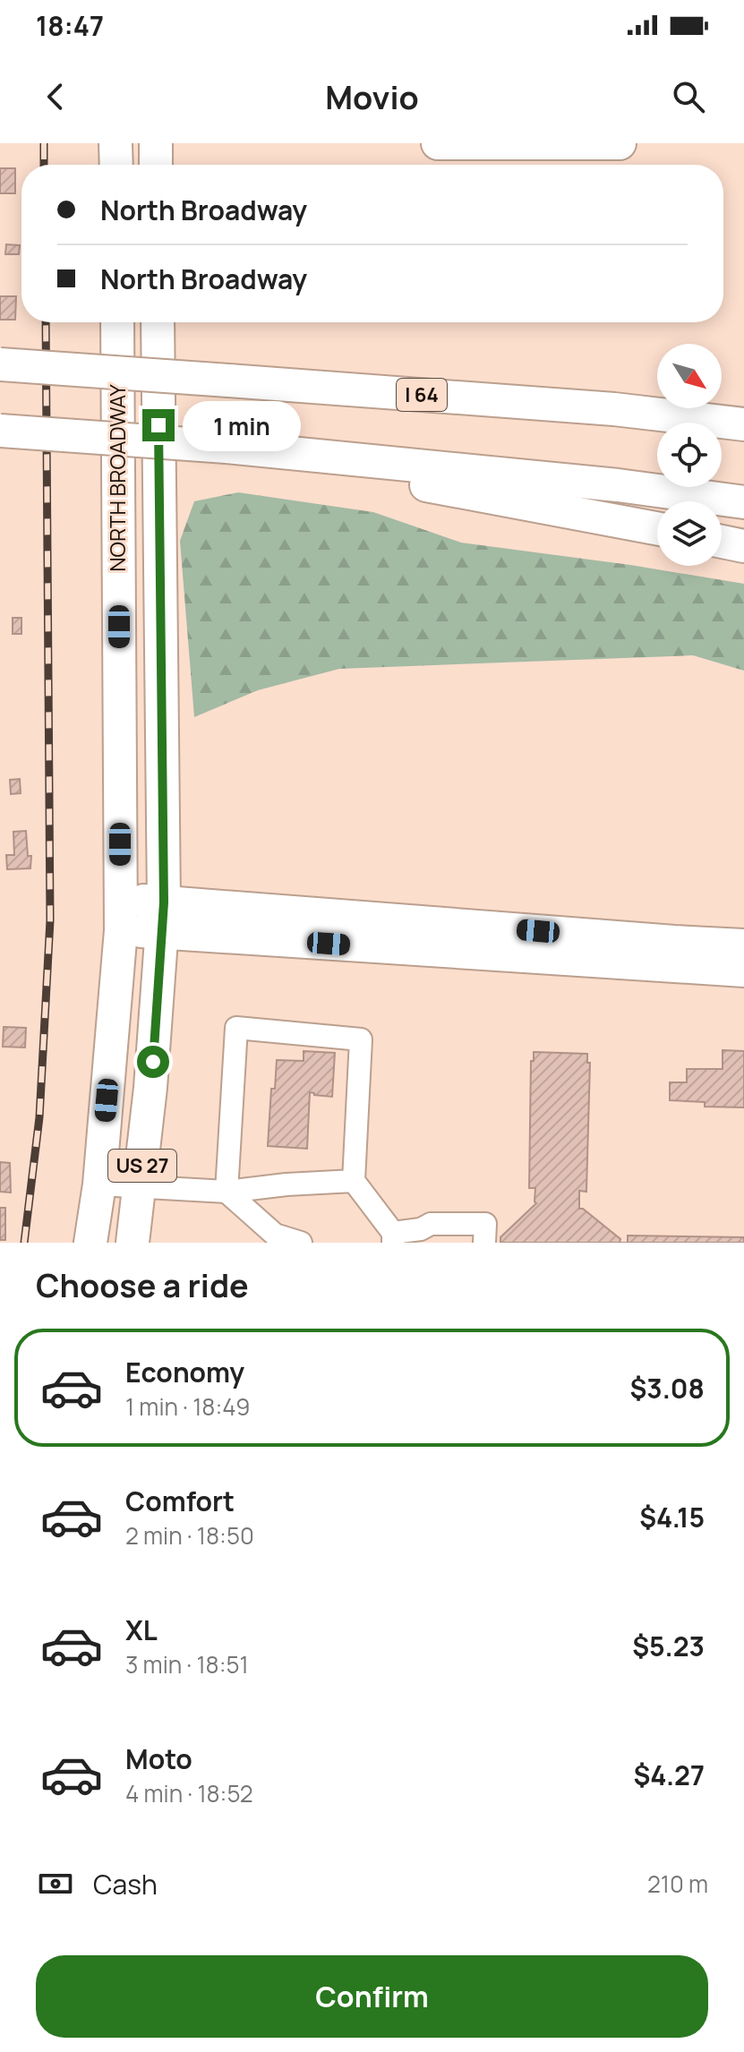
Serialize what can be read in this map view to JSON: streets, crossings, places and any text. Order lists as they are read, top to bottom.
{
  "streets": {
    "highway": ["I 64", "NORTH BROADWAY", "US 27"]
  },
  "north": "bottom right",
  "page": {
    "status": "18:47",
    "header": "Movio",
    "banner": ["North Broadway", "North Broadway"],
    "bubble": "1 min",
    "heading": "Choose a ride",
    "list": [
      {
        "name": "Economy",
        "note": "1 min · 18:49",
        "value": "$3.08"
      },
      {
        "name": "Comfort",
        "note": "2 min · 18:50",
        "value": "$4.15"
      },
      {
        "name": "XL",
        "note": "3 min · 18:51",
        "value": "$5.23"
      },
      {
        "name": "Moto",
        "note": "4 min · 18:52",
        "value": "$4.27"
      }
    ],
    "pay": ["Cash", "210 m"],
    "buttons": "Confirm"
  }
}
